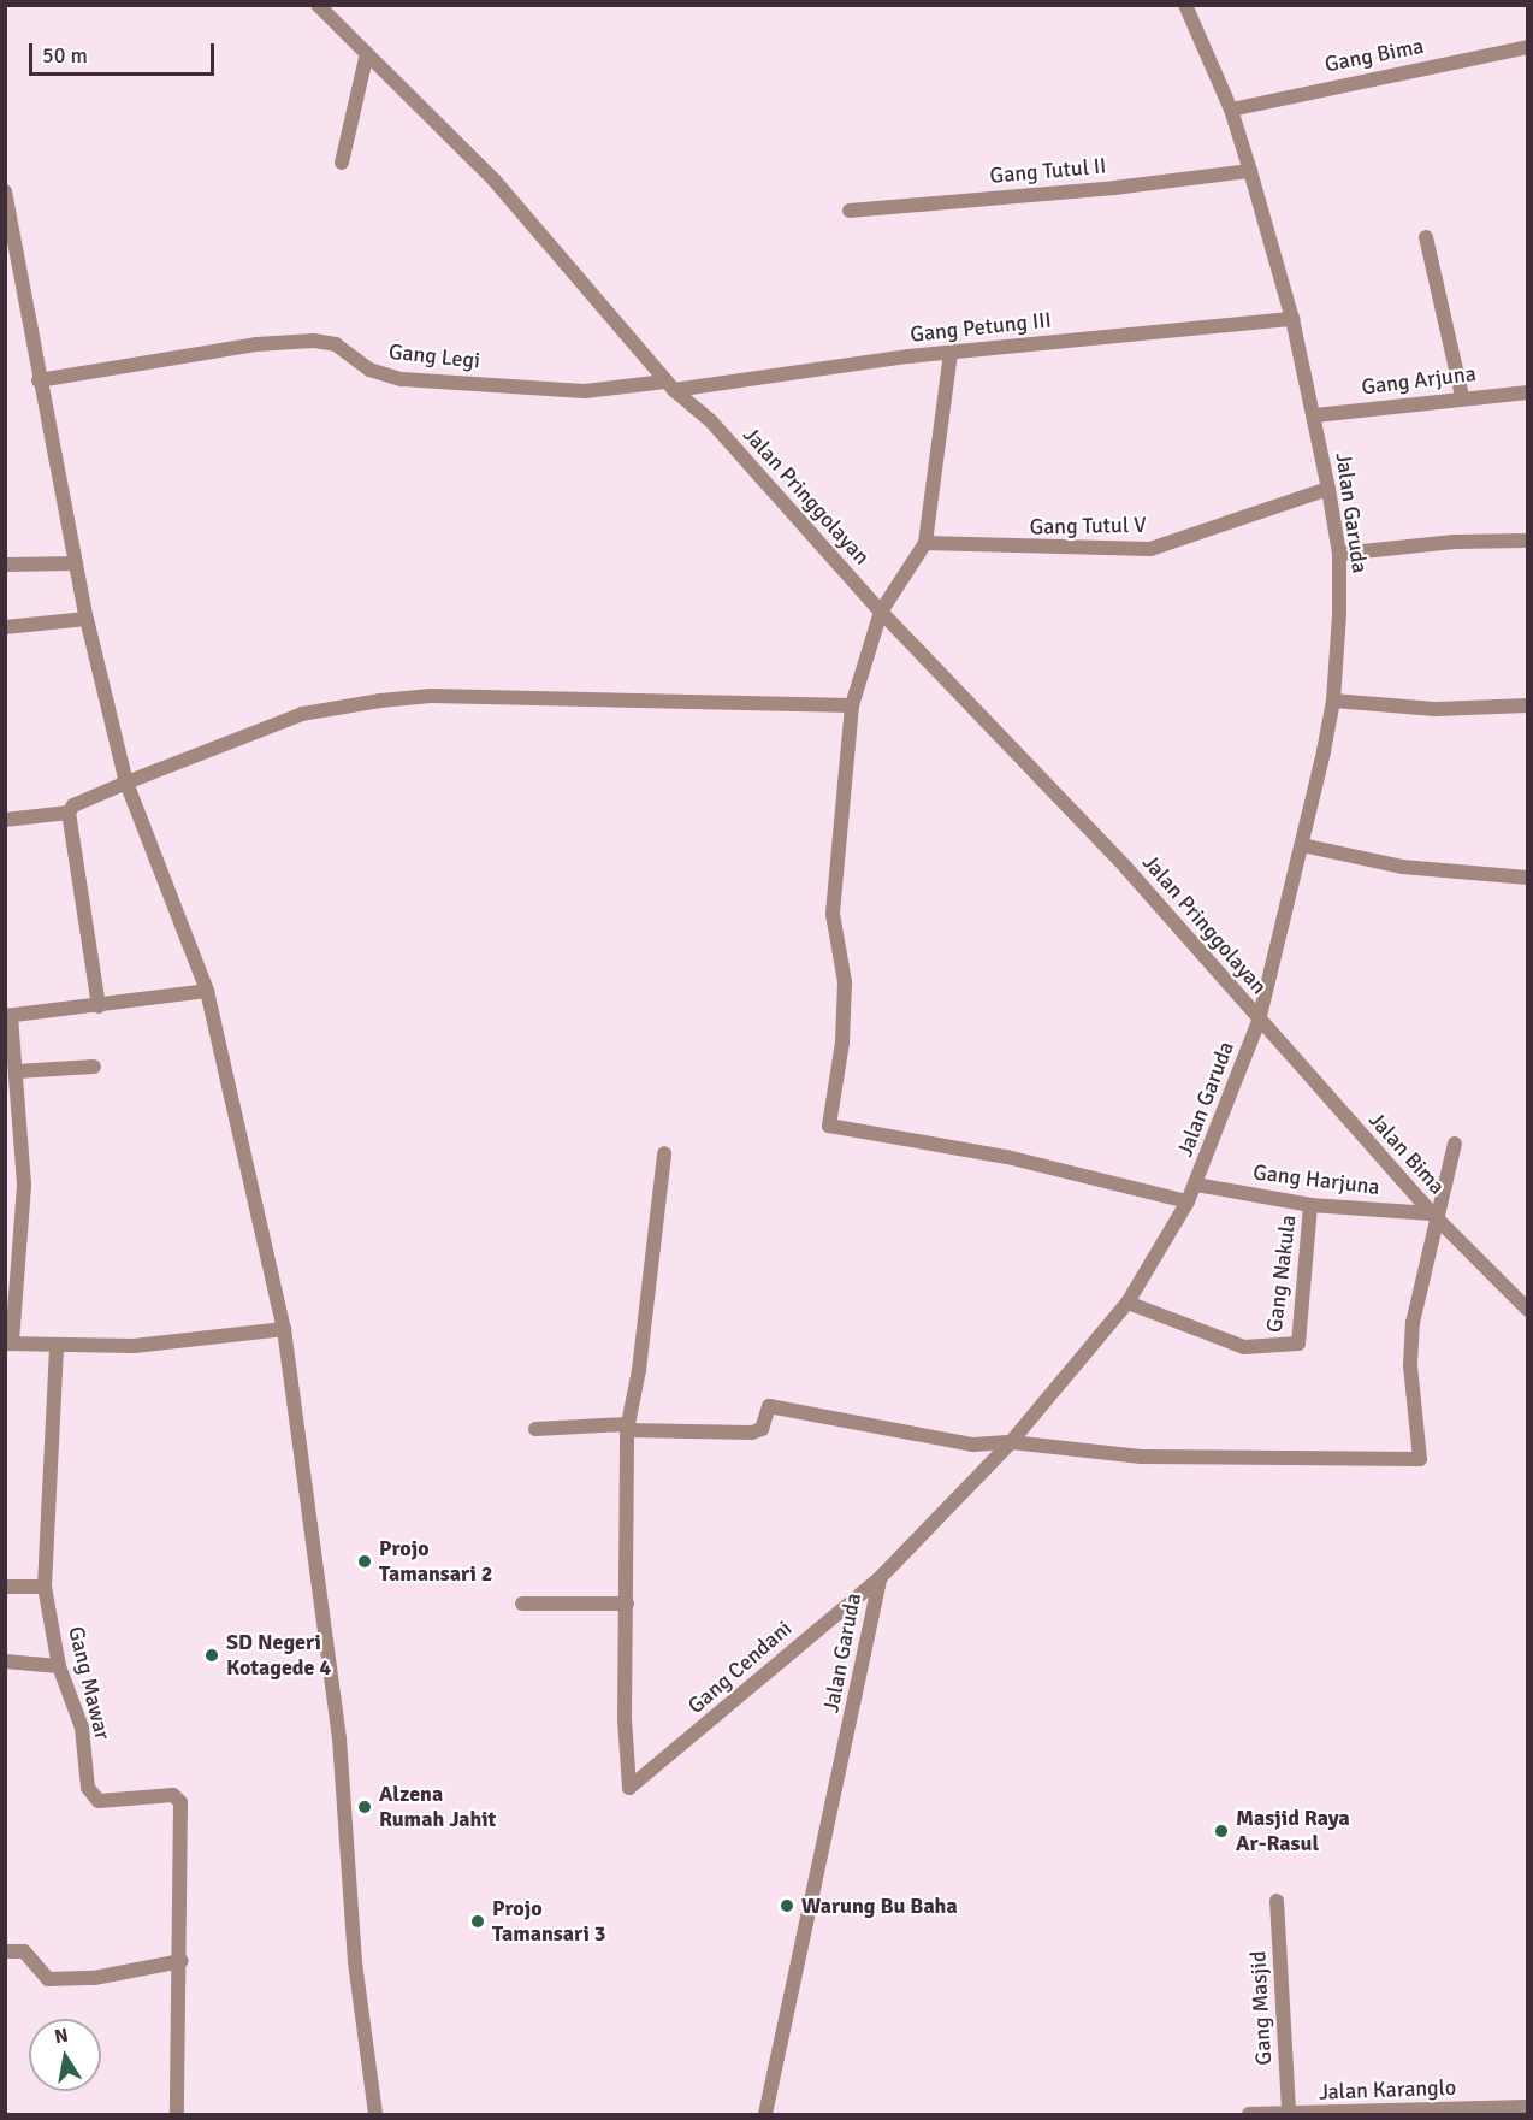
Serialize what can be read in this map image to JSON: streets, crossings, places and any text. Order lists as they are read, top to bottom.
{
  "streets": {
    "street": [
      "Gang Bima",
      "Gang Tutul II",
      "Gang Petung III",
      "Gang Legi",
      "Gang Arjuna",
      "Jalan Pringgolayan",
      "Jalan Garuda",
      "Gang Tutul V",
      "Jalan Bima",
      "Gang Harjuna",
      "Gang Nakula",
      "Gang Cendani",
      "Gang Mawar",
      "Gang Masjid",
      "Jalan Karanglo"
    ]
  },
  "crossings": [
    ["Gang Bima", "Jalan Garuda"],
    ["Gang Tutul II", "Jalan Garuda"],
    ["Gang Petung III", "Gang Legi"],
    ["Gang Petung III", "Jalan Pringgolayan"],
    ["Gang Petung III", "Jalan Garuda"],
    ["Gang Legi", "Jalan Pringgolayan"],
    ["Gang Arjuna", "Jalan Garuda"],
    ["Jalan Pringgolayan", "Jalan Garuda"],
    ["Jalan Pringgolayan", "Jalan Bima"],
    ["Jalan Garuda", "Gang Tutul V"],
    ["Jalan Garuda", "Jalan Bima"],
    ["Jalan Garuda", "Gang Harjuna"],
    ["Jalan Garuda", "Gang Nakula"],
    ["Jalan Garuda", "Gang Cendani"],
    ["Jalan Bima", "Gang Harjuna"],
    ["Gang Harjuna", "Gang Nakula"],
    ["Gang Masjid", "Jalan Karanglo"]
  ],
  "places": [
    "Projo Tamansari 2",
    "SD Negeri Kotagede 4",
    "Alzena Rumah Jahit",
    "Masjid Raya Ar-Rasul",
    "Warung Bu Baha",
    "Projo Tamansari 3"
  ],
  "scale_bar": "50 m",
  "north": "top"
}
